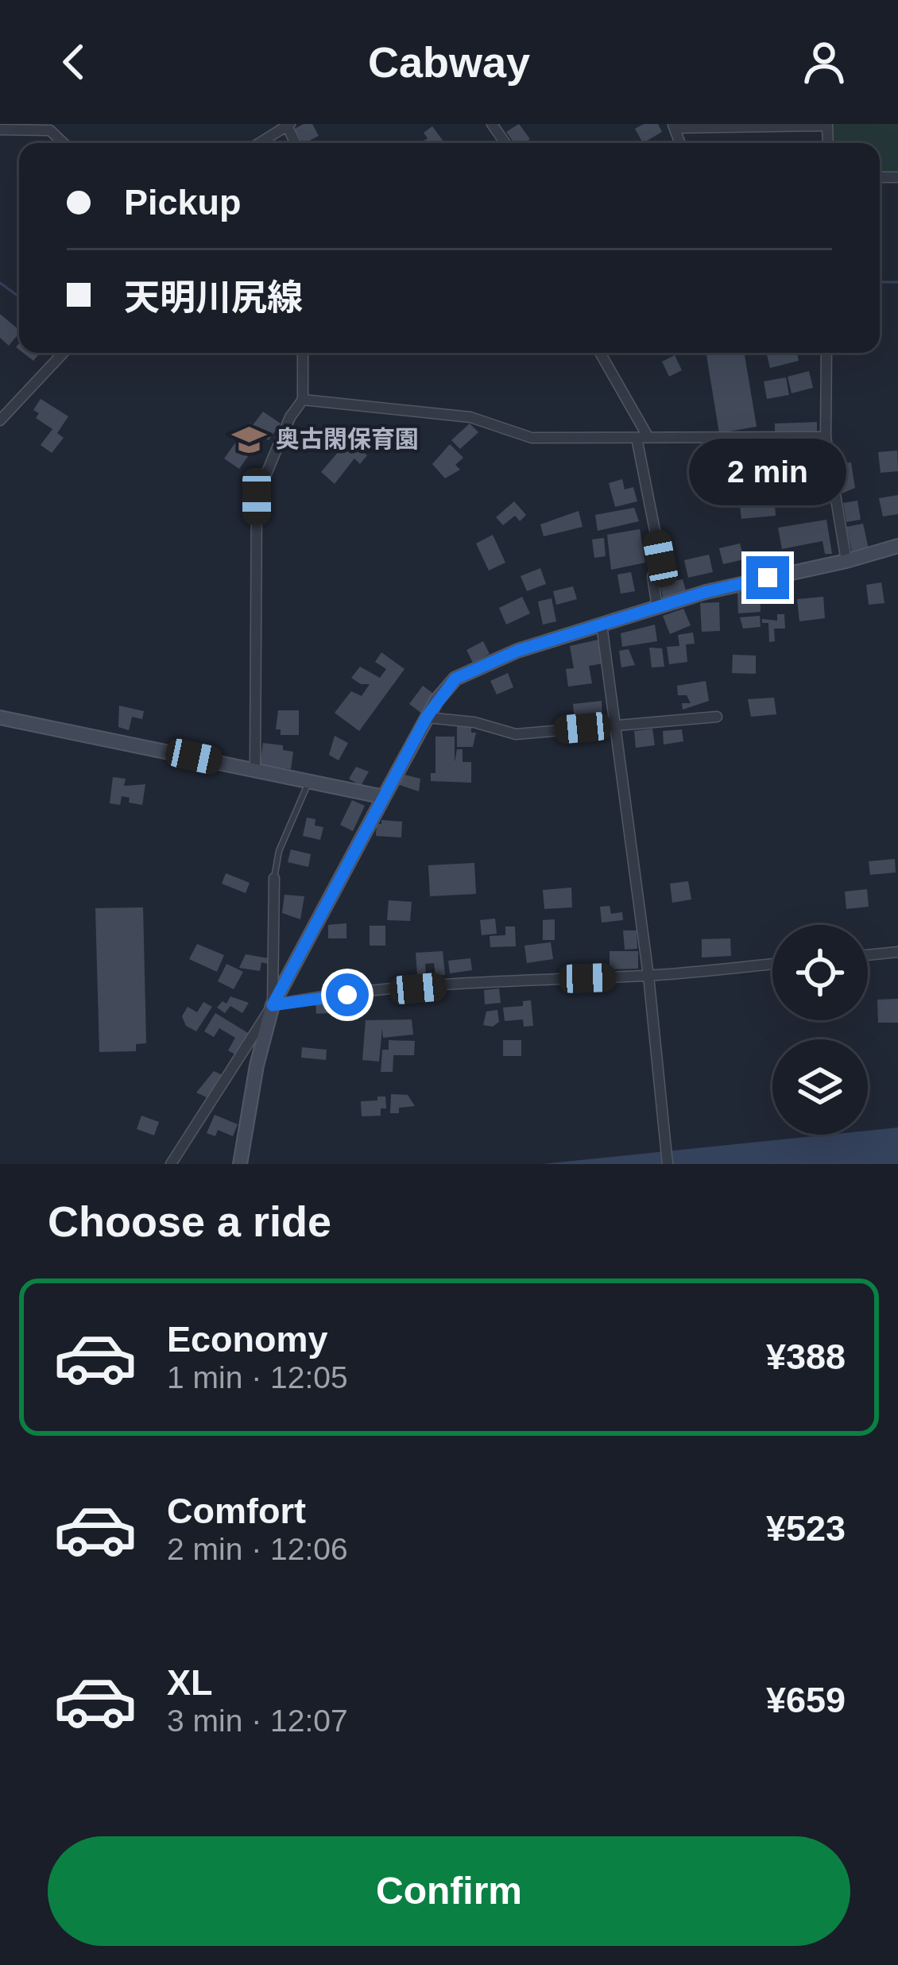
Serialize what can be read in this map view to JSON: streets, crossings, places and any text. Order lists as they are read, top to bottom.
{
  "places": {
    "school or university": ["奥古閑保育園"]
  },
  "page": {
    "header": "Cabway",
    "banner": ["Pickup", "天明川尻線"],
    "bubble": "2 min",
    "heading": "Choose a ride",
    "list": [
      {
        "name": "Economy",
        "note": "1 min · 12:05",
        "value": "¥388"
      },
      {
        "name": "Comfort",
        "note": "2 min · 12:06",
        "value": "¥523"
      },
      {
        "name": "XL",
        "note": "3 min · 12:07",
        "value": "¥659"
      }
    ],
    "buttons": "Confirm"
  }
}
